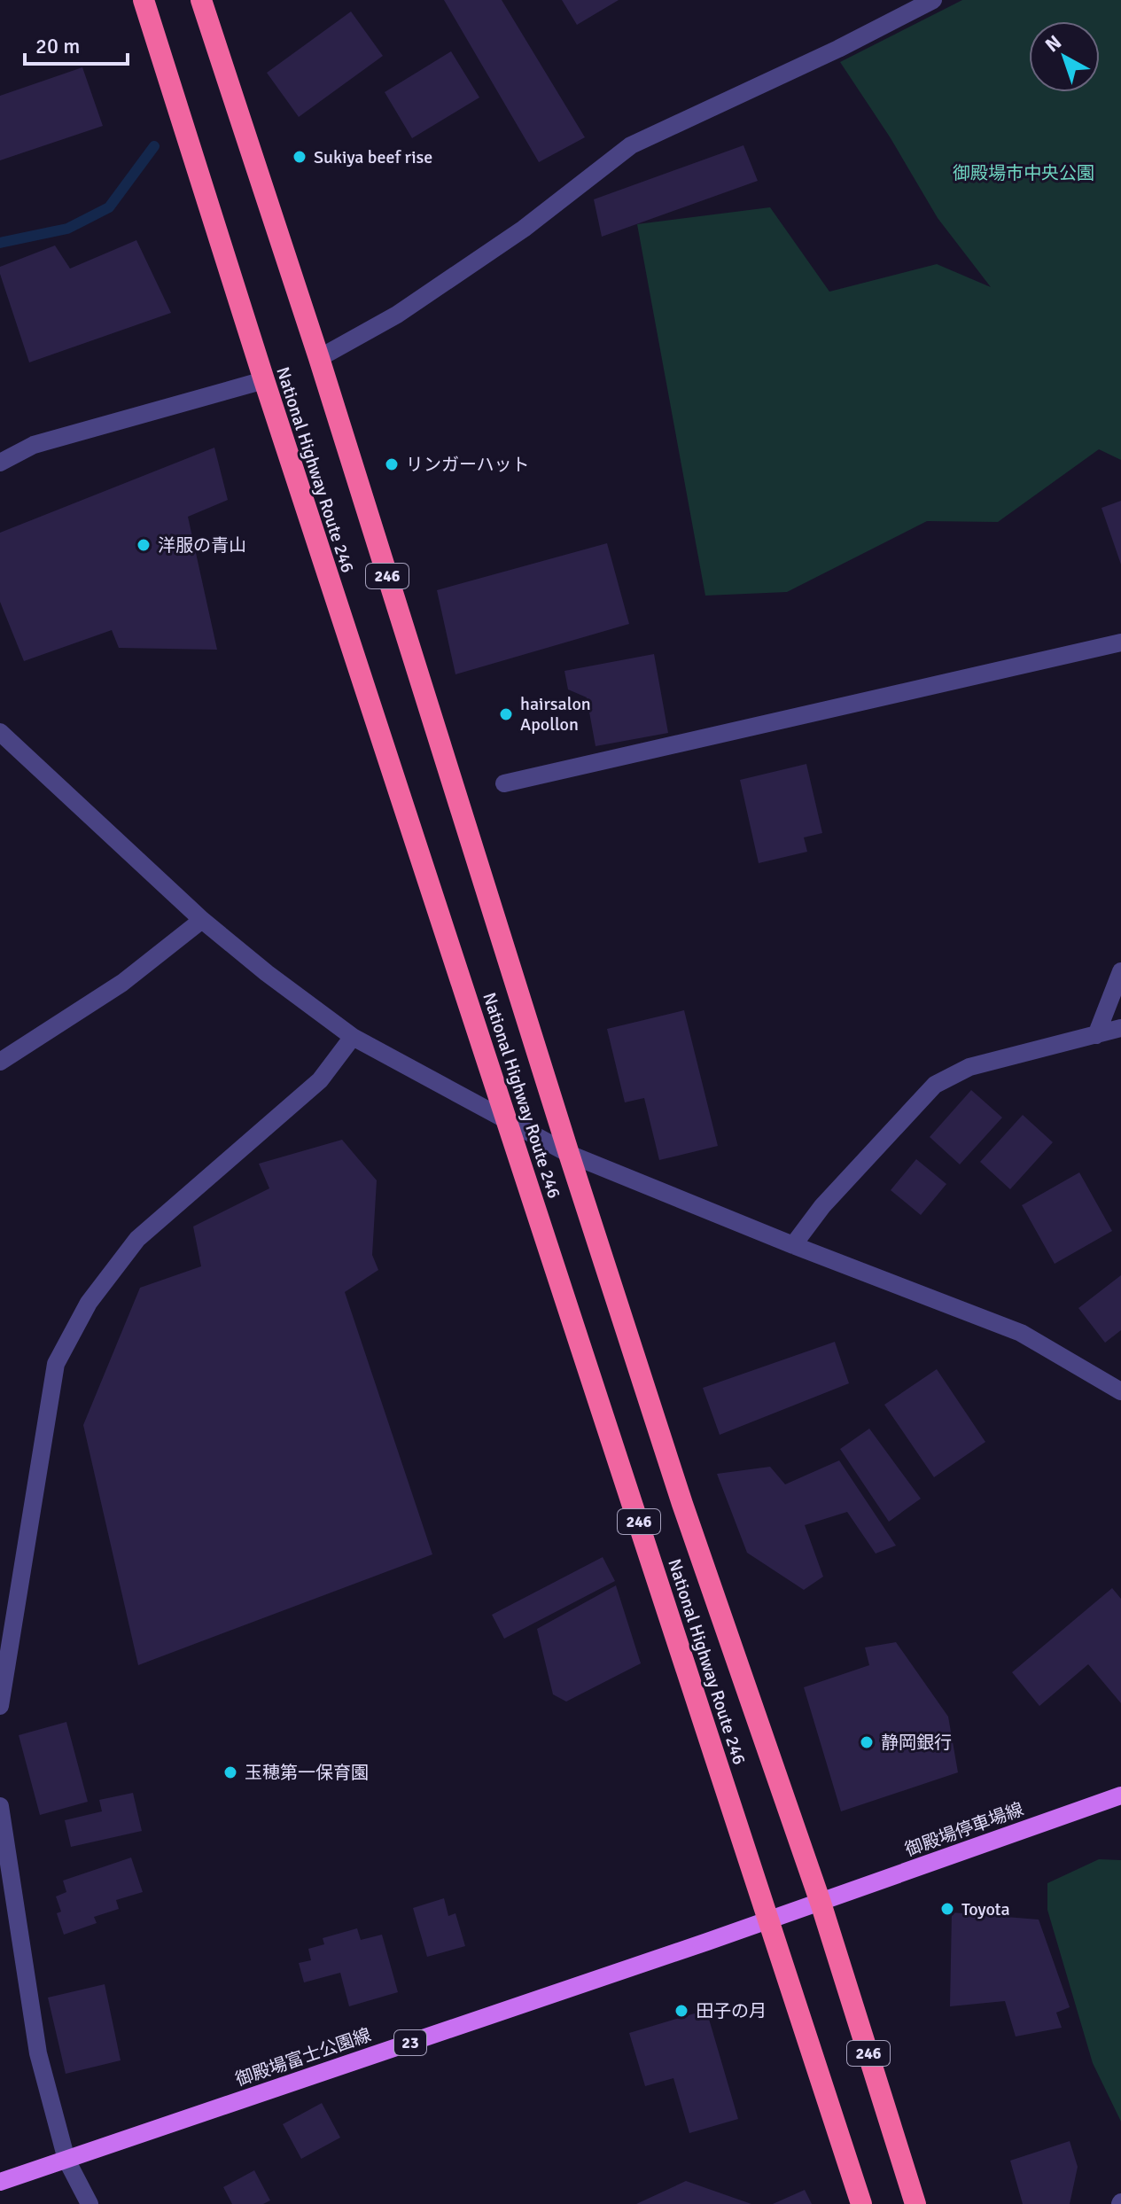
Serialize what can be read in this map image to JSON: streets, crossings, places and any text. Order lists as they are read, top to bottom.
{
  "streets": {
    "highway": ["National Highway Route 246", "246"],
    "main road": ["御殿場停車場線", "23", "御殿場富士公園線"]
  },
  "crossings": [
    ["National Highway Route 246", "御殿場停車場線"],
    ["National Highway Route 246", "御殿場富士公園線"],
    ["御殿場停車場線", "御殿場富士公園線"]
  ],
  "parks": ["御殿場市中央公園"],
  "places": [
    "Sukiya beef rise",
    "リンガーハット",
    "洋服の青山",
    "hairsalon Apollon",
    "静岡銀行",
    "玉穂第一保育園",
    "Toyota",
    "田子の月"
  ],
  "scale_bar": "20 m",
  "north": "top left"
}
